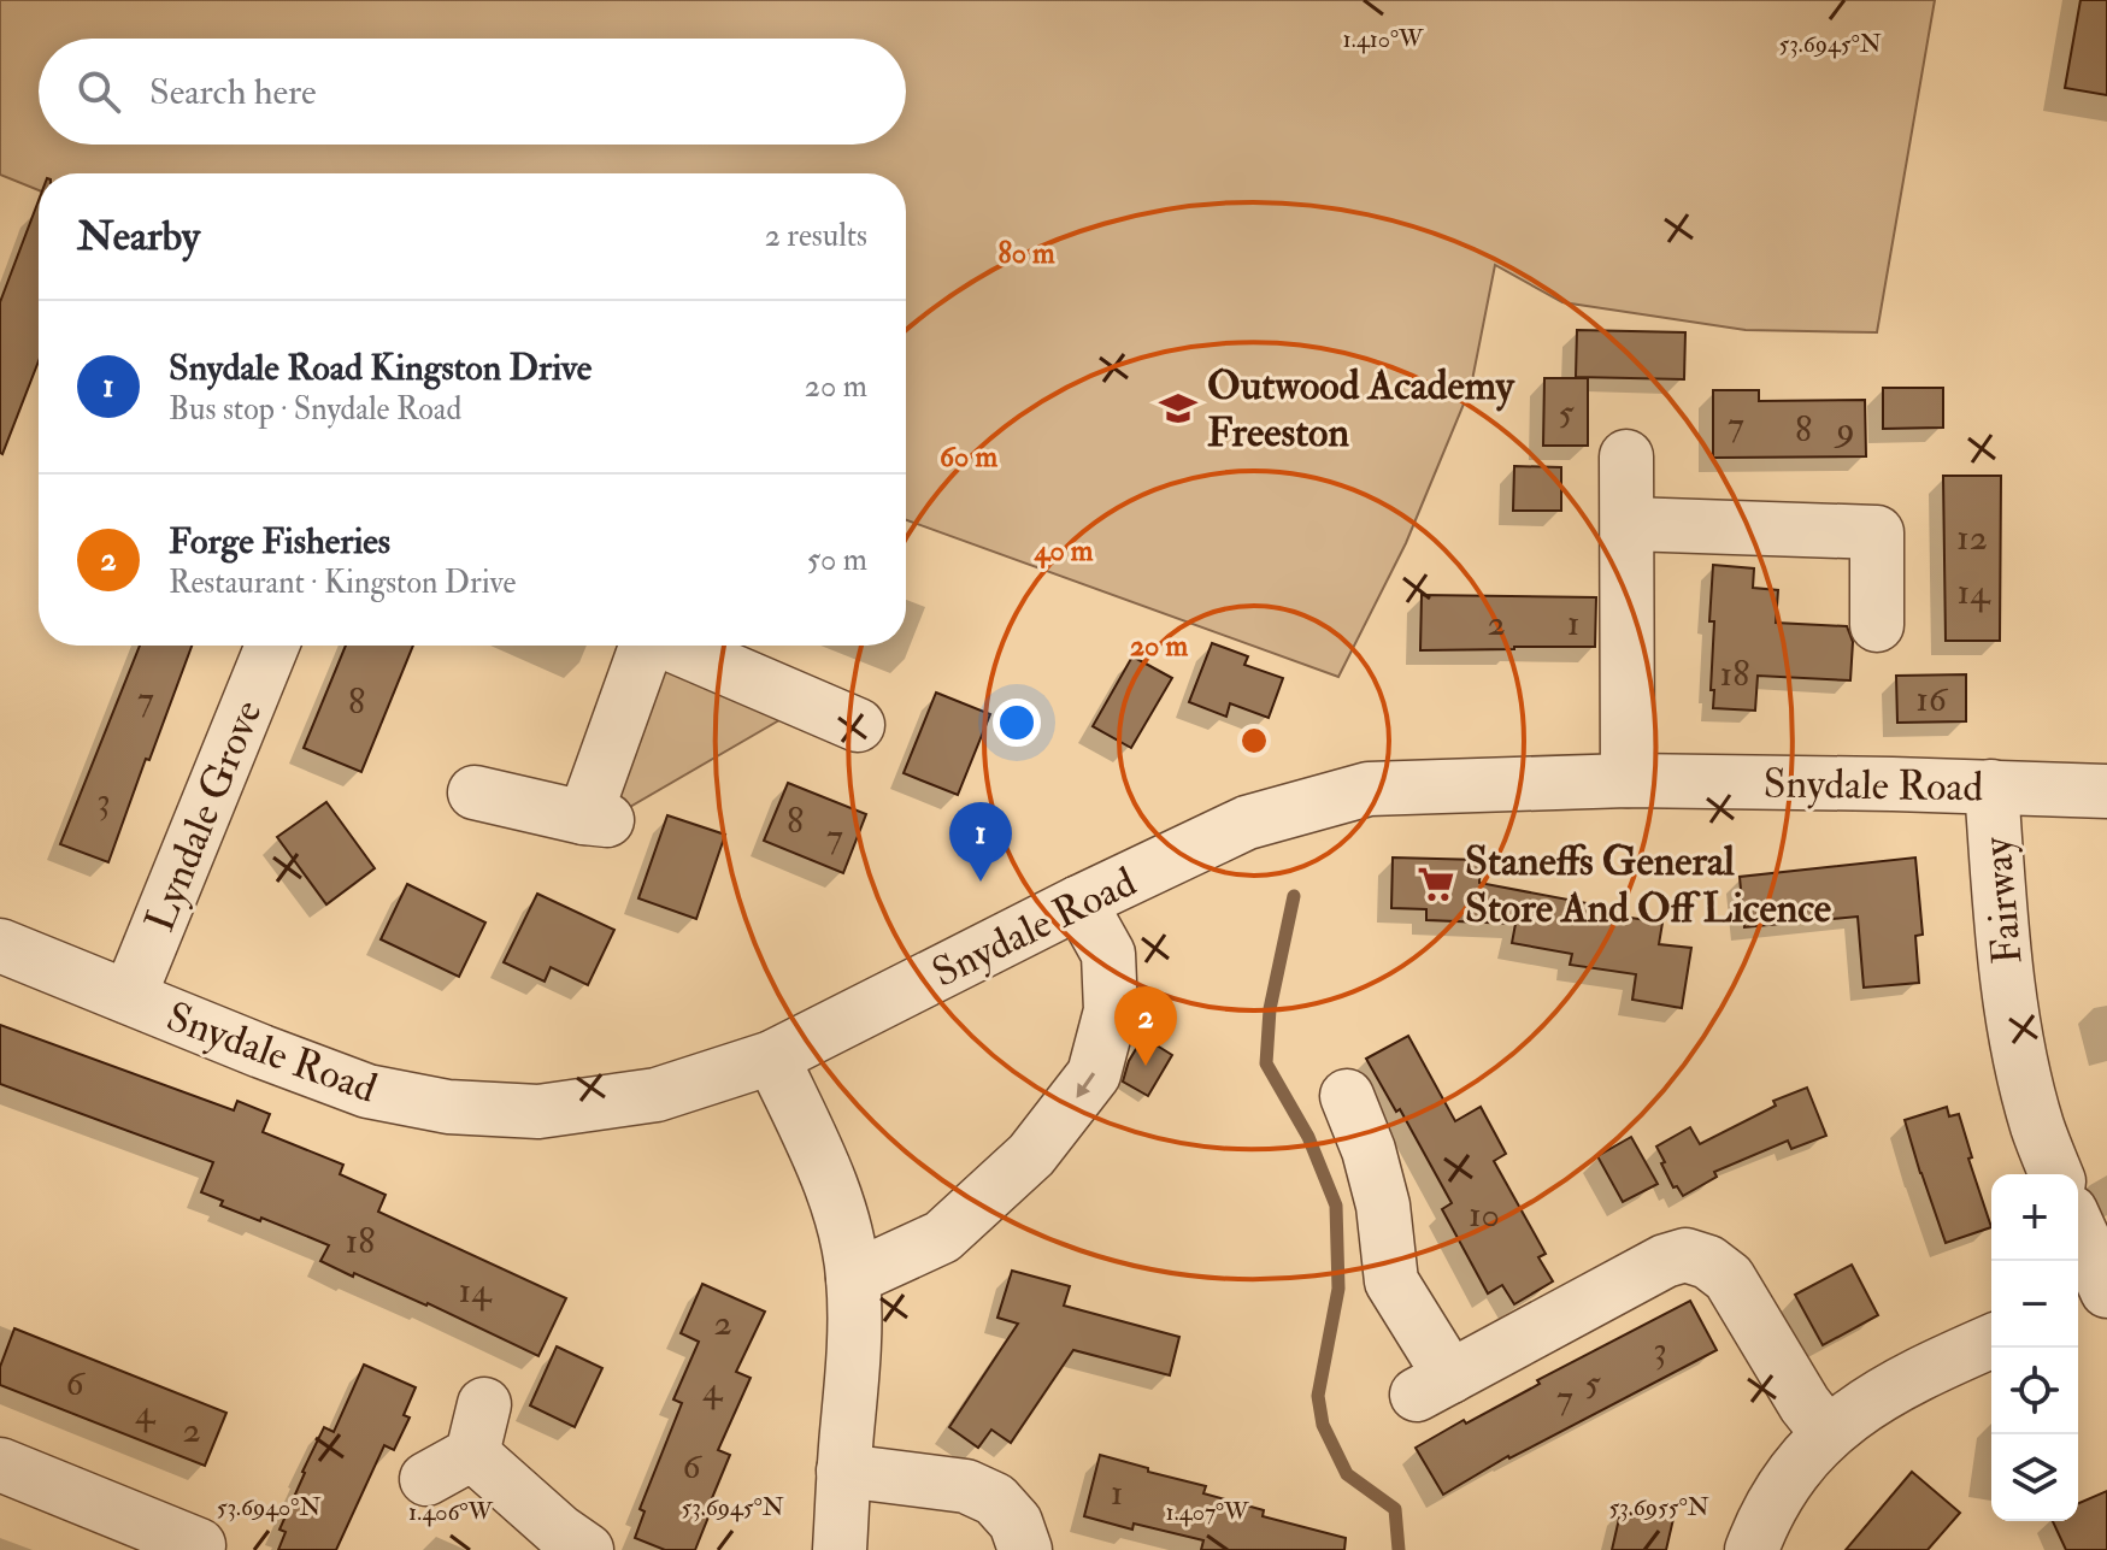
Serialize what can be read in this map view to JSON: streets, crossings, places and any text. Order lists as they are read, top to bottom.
{
  "streets": {
    "street": ["Snydale Road", "Lyndale Grove", "Fairway"]
  },
  "crossings": [
    ["Snydale Road", "Lyndale Grove"],
    ["Snydale Road", "Fairway"]
  ],
  "places": {
    "school or university": ["Outwood Academy Freeston"],
    "supermarket": ["Staneffs General Store And Off Licence"]
  },
  "house_numbers": [
    "5",
    "7",
    "8",
    "9",
    "12",
    "14",
    "2",
    "1",
    "18",
    "7",
    "16",
    "8",
    "3",
    "8",
    "7",
    "10",
    "18",
    "14",
    "2",
    "3",
    "6",
    "5",
    "4",
    "7",
    "4",
    "2",
    "6",
    "1"
  ],
  "page": {
    "search": "Search here",
    "heading": ["Nearby", "2 results"],
    "list": [
      {
        "mark": "1",
        "name": "Snydale Road Kingston Drive",
        "note": "Bus stop · Snydale Road",
        "value": "20 m"
      },
      {
        "mark": "2",
        "name": "Forge Fisheries",
        "note": "Restaurant · Kingston Drive",
        "value": "50 m"
      }
    ],
    "pins": ["1", "2"],
    "map_buttons": ["+", "−"]
  },
  "coordinates": [
    "1.410°W",
    "53.6945°N",
    "53.6940°N",
    "53.6955°N",
    "1.406°W",
    "1.407°W"
  ],
  "rings": [
    "80 m",
    "60 m",
    "40 m",
    "20 m"
  ]
}
